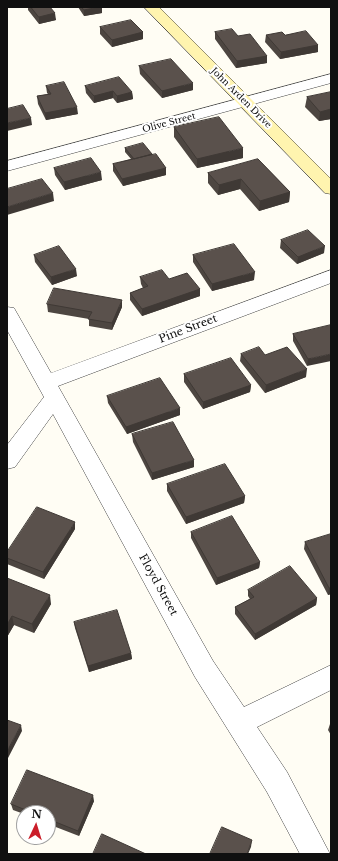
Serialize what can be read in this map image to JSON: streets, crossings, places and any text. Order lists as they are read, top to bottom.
{
  "streets": {
    "street": [
      "John Arden Drive",
      "Olive Street",
      "Pine Street",
      "Floyd Street"
    ]
  },
  "crossings": [
    ["John Arden Drive", "Olive Street"],
    ["Pine Street", "Floyd Street"]
  ],
  "north": "top"
}
